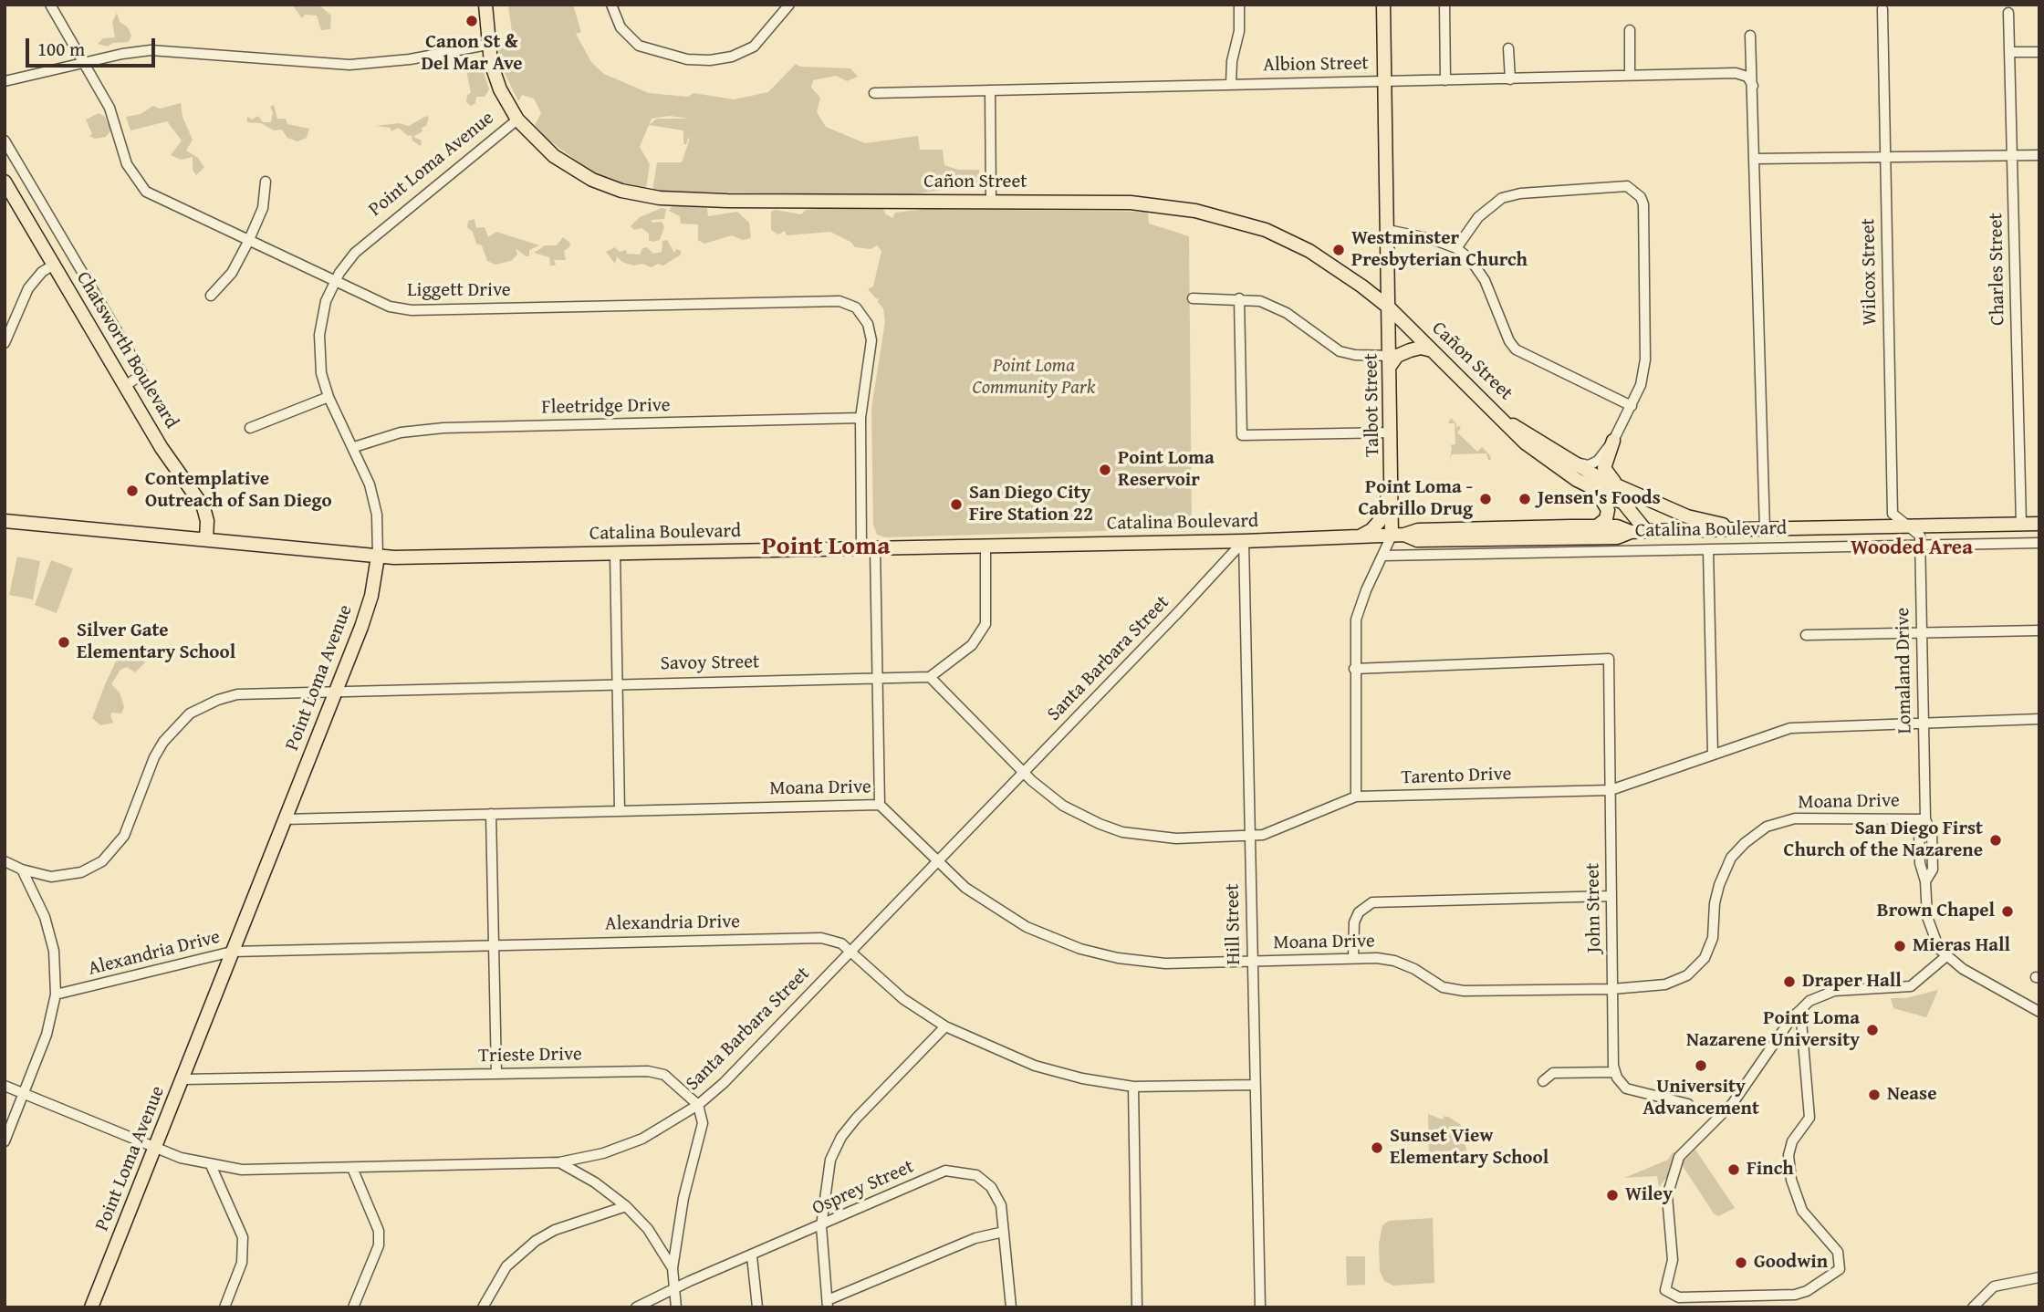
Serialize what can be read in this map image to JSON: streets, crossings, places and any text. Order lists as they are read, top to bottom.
{
  "streets": {
    "main road": [
      "Point Loma Avenue",
      "Cañon Street",
      "Chatsworth Boulevard",
      "Talbot Street",
      "Catalina Boulevard"
    ],
    "street": [
      "Albion Street",
      "Charles Street",
      "Wilcox Street",
      "Liggett Drive",
      "Fleetridge Drive",
      "Santa Barbara Street",
      "Savoy Street",
      "Lomaland Drive",
      "Tarento Drive",
      "Moana Drive",
      "John Street",
      "Alexandria Drive",
      "Hill Street",
      "Trieste Drive",
      "Osprey Street"
    ]
  },
  "crossings": [
    ["Albion Street", "Talbot Street"],
    ["Point Loma Avenue", "Cañon Street"],
    ["Point Loma Avenue", "Liggett Drive"],
    ["Point Loma Avenue", "Fleetridge Drive"],
    ["Point Loma Avenue", "Catalina Boulevard"],
    ["Point Loma Avenue", "Santa Barbara Street"],
    ["Point Loma Avenue", "Savoy Street"],
    ["Point Loma Avenue", "Moana Drive"],
    ["Point Loma Avenue", "Alexandria Drive"],
    ["Point Loma Avenue", "Trieste Drive"],
    ["Cañon Street", "Talbot Street"],
    ["Cañon Street", "Catalina Boulevard"],
    ["Charles Street", "Catalina Boulevard"],
    ["Wilcox Street", "Catalina Boulevard"],
    ["Liggett Drive", "Fleetridge Drive"],
    ["Chatsworth Boulevard", "Catalina Boulevard"],
    ["Talbot Street", "Catalina Boulevard"],
    ["Talbot Street", "Tarento Drive"],
    ["Talbot Street", "John Street"],
    ["Catalina Boulevard", "Santa Barbara Street"],
    ["Catalina Boulevard", "Lomaland Drive"],
    ["Catalina Boulevard", "Hill Street"],
    ["Santa Barbara Street", "Tarento Drive"],
    ["Santa Barbara Street", "Moana Drive"],
    ["Santa Barbara Street", "Alexandria Drive"],
    ["Santa Barbara Street", "Hill Street"],
    ["Santa Barbara Street", "Trieste Drive"],
    ["Savoy Street", "Tarento Drive"],
    ["Lomaland Drive", "Tarento Drive"],
    ["Lomaland Drive", "Moana Drive"],
    ["Tarento Drive", "John Street"],
    ["Tarento Drive", "Hill Street"],
    ["Moana Drive", "John Street"],
    ["Moana Drive", "Hill Street"],
    ["Alexandria Drive", "Hill Street"]
  ],
  "districts": ["Point Loma", "Wooded Area"],
  "parks": ["Point Loma Community Park"],
  "places": [
    "Canon St & Del Mar Ave",
    "Westminster Presbyterian Church",
    "Point Loma Reservoir",
    "Contemplative Outreach of San Diego",
    "Point Loma - Cabrillo Drug",
    "Jensen's Foods",
    "San Diego City Fire Station 22",
    "Silver Gate Elementary School",
    "San Diego First Church of the Nazarene",
    "Brown Chapel",
    "Mieras Hall",
    "Draper Hall",
    "Point Loma Nazarene University",
    "University Advancement",
    "Nease",
    "Sunset View Elementary School",
    "Finch",
    "Wiley",
    "Goodwin"
  ],
  "scale_bar": "100 m"
}
